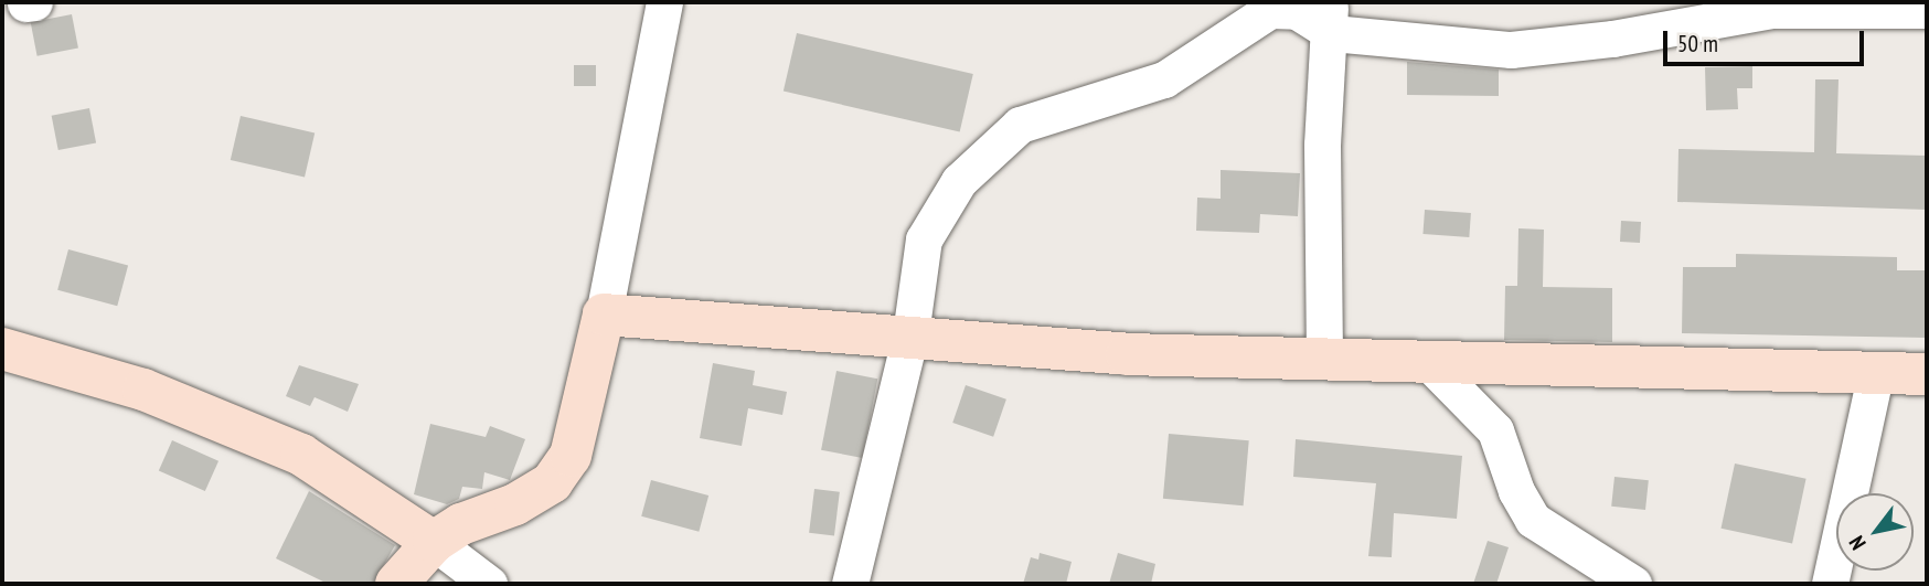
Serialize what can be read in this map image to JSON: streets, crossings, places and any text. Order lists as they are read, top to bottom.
{
  "scale_bar": "50 m",
  "north": "bottom left"
}
